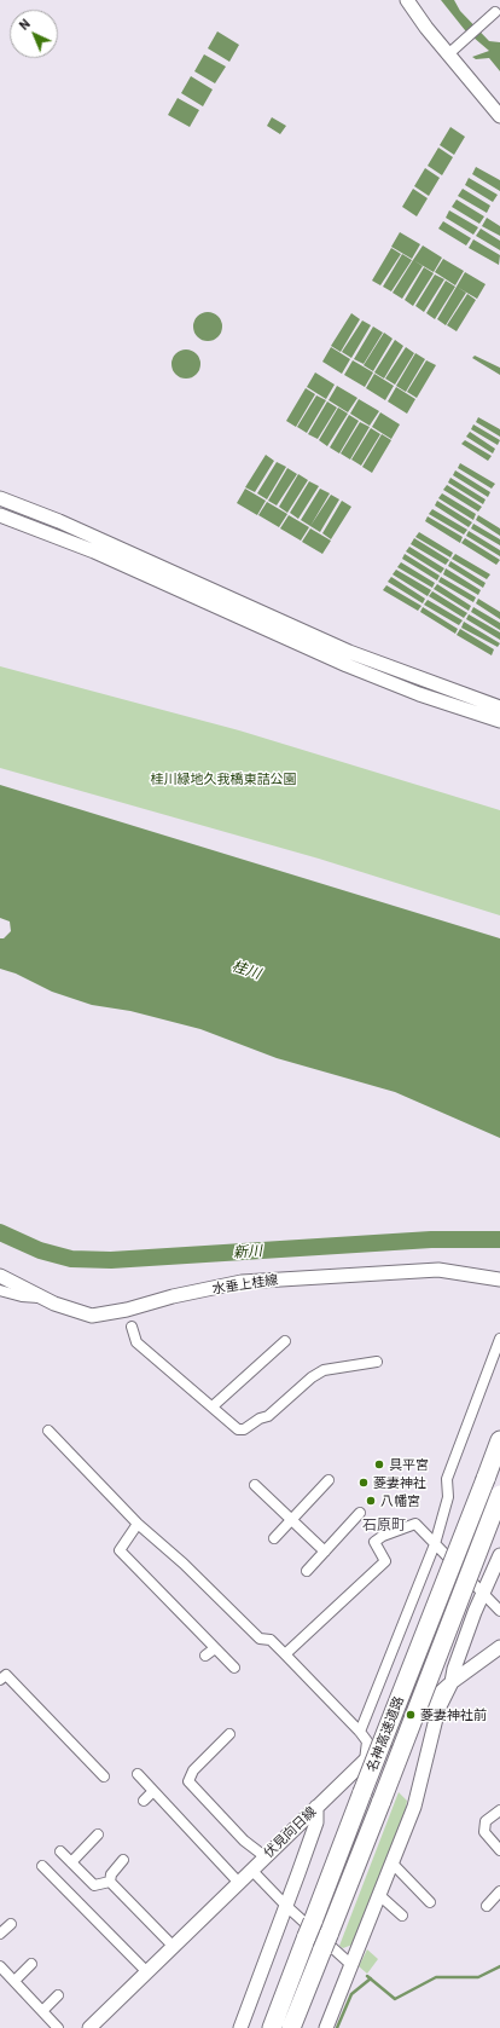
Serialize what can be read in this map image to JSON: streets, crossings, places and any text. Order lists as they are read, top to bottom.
{
  "streets": {
    "highway": ["名神高速道路"],
    "street": ["水垂上桂線", "伏見向日線"]
  },
  "districts": ["石原町"],
  "water": ["桂川", "新川"],
  "parks": ["桂川緑地久我橋東詰公園"],
  "places": [
    "具平宮",
    "菱妻神社",
    "八幡宮",
    "菱妻神社前"
  ],
  "north": "top left"
}
